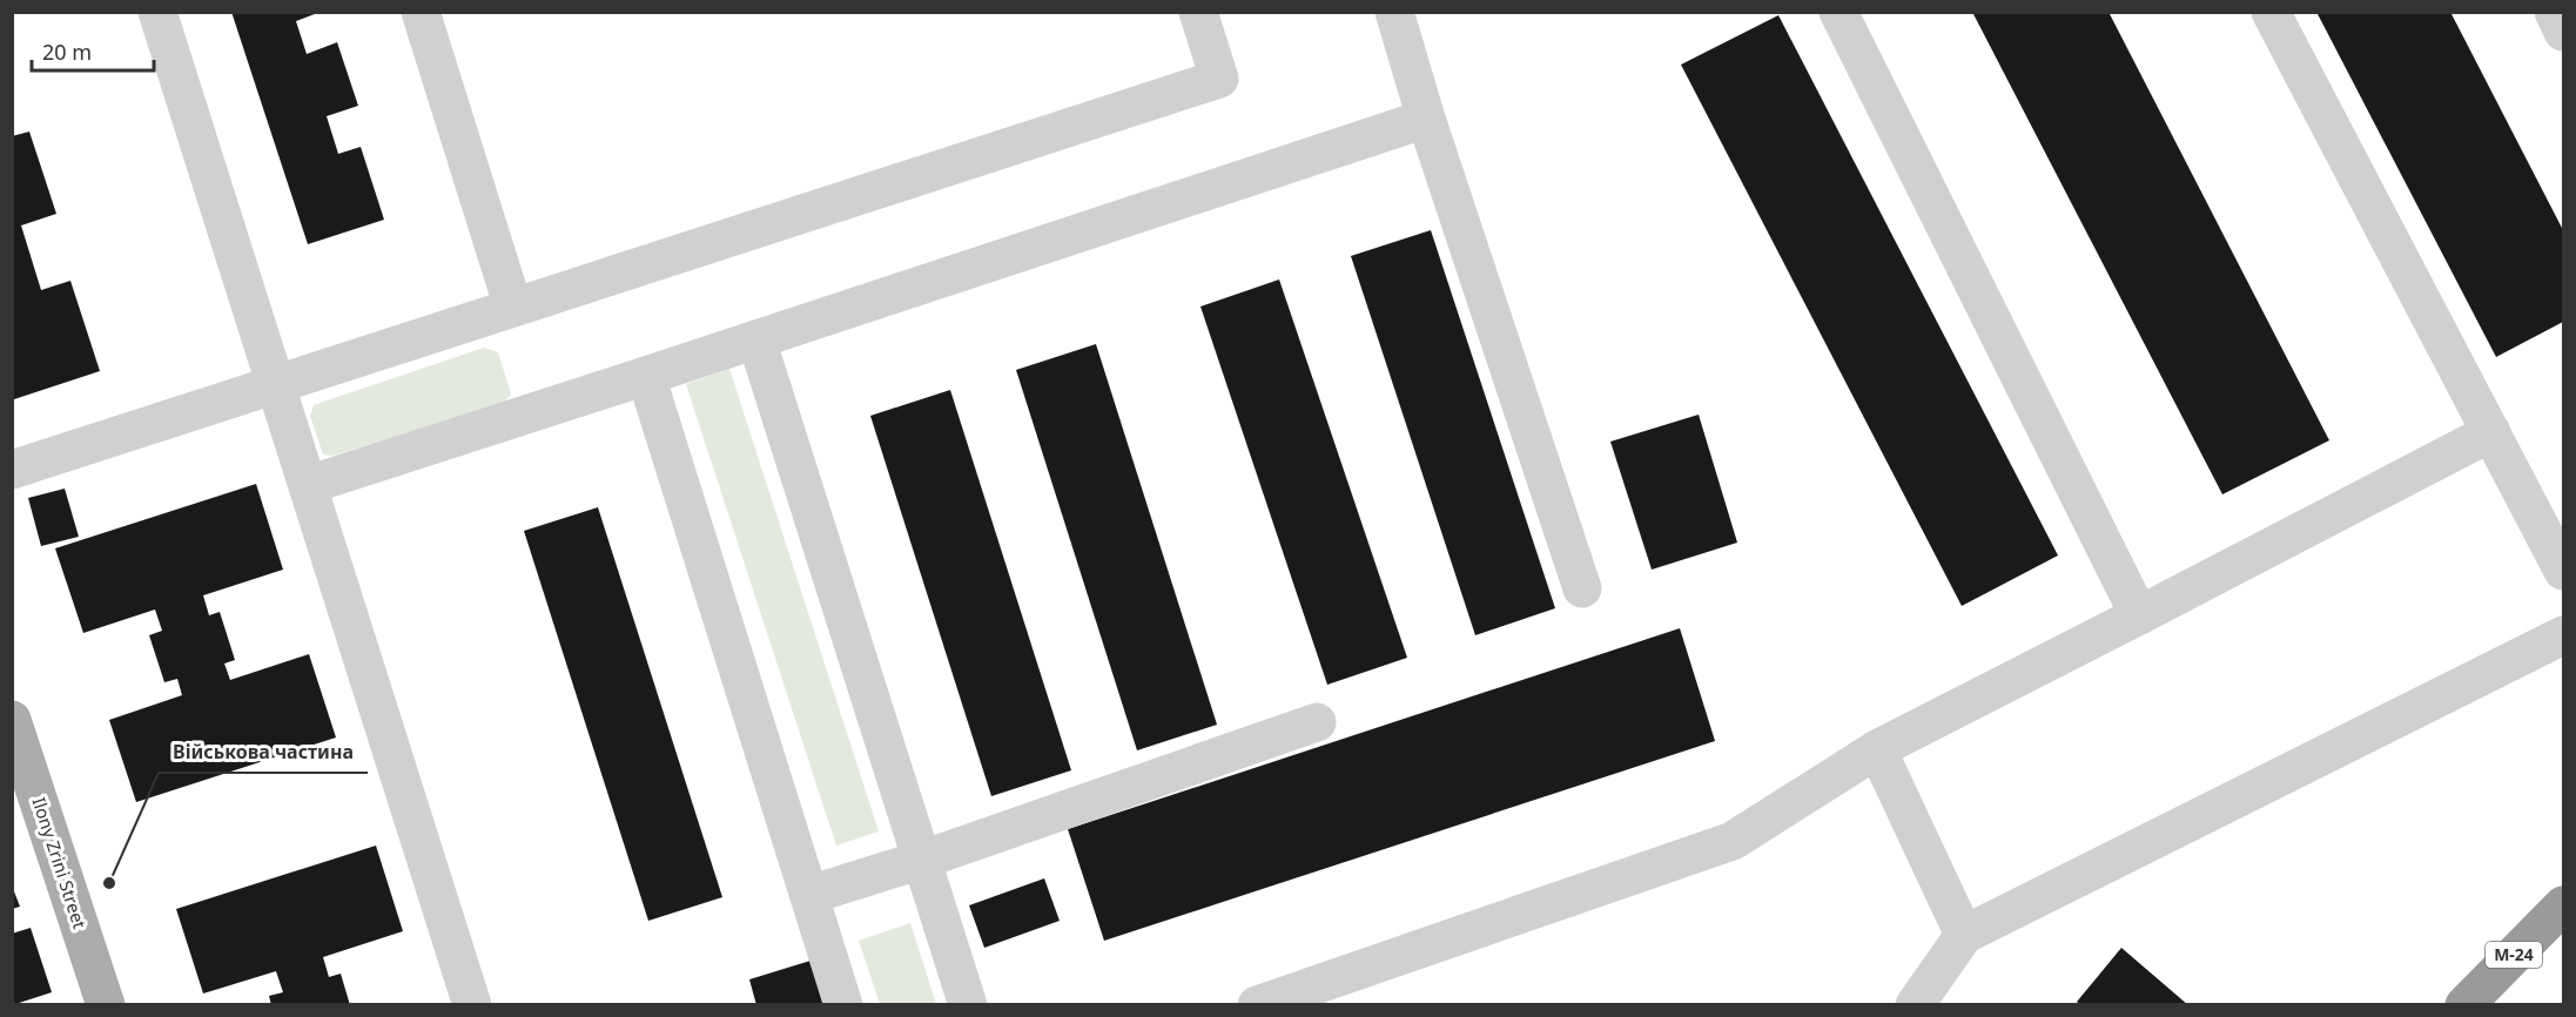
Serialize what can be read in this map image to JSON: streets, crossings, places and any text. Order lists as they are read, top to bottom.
{
  "streets": {
    "highway": ["М-24"],
    "main road": ["Ilony Zrini Street"]
  },
  "places": ["Військова частина"],
  "scale_bar": "20 m"
}
